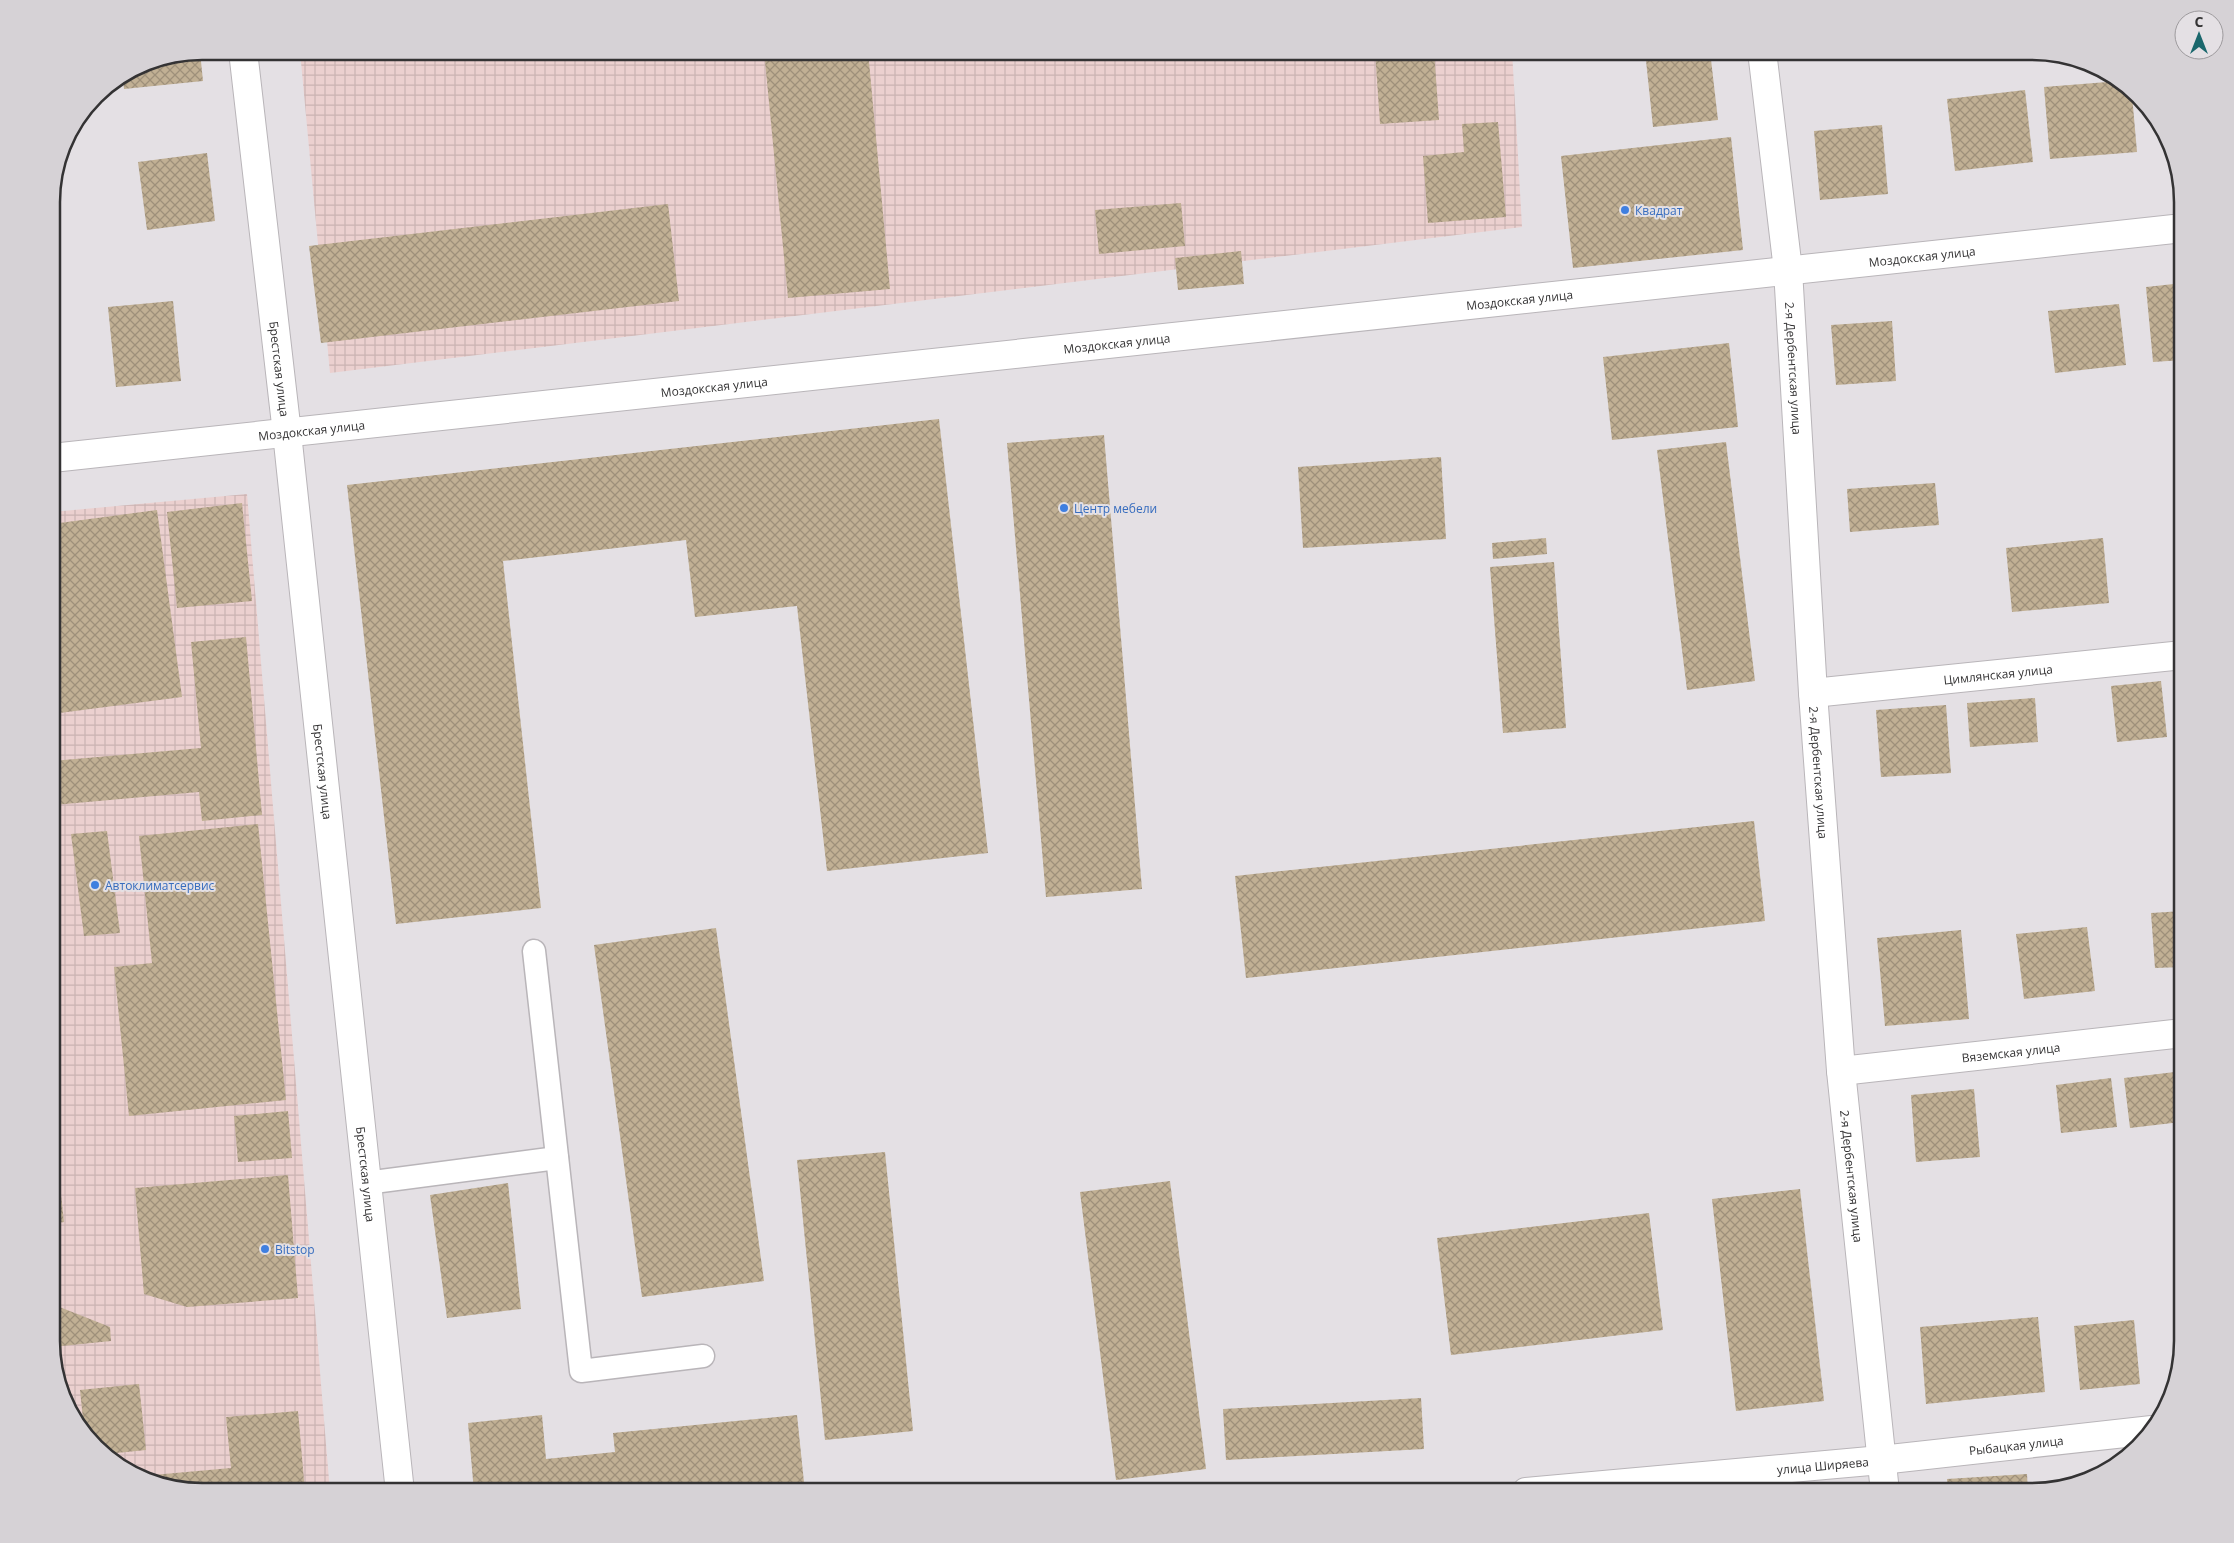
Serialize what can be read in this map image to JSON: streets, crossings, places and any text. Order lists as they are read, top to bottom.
{
  "streets": {
    "street": [
      "Моздокская улица",
      "2-я Дербентская улица",
      "Брестская улица",
      "Цимлянская улица",
      "Вяземская улица",
      "Рыбацкая улица",
      "улица Ширяева"
    ]
  },
  "crossings": [
    ["Моздокская улица", "2-я Дербентская улица"],
    ["Моздокская улица", "Брестская улица"],
    ["2-я Дербентская улица", "Цимлянская улица"],
    ["2-я Дербентская улица", "Вяземская улица"],
    ["2-я Дербентская улица", "Рыбацкая улица"],
    ["2-я Дербентская улица", "улица Ширяева"],
    ["Рыбацкая улица", "улица Ширяева"]
  ],
  "places": [
    "Квадрат",
    "Центр мебели",
    "Автоклиматсервис",
    "Bitstop"
  ],
  "north": "top"
}
